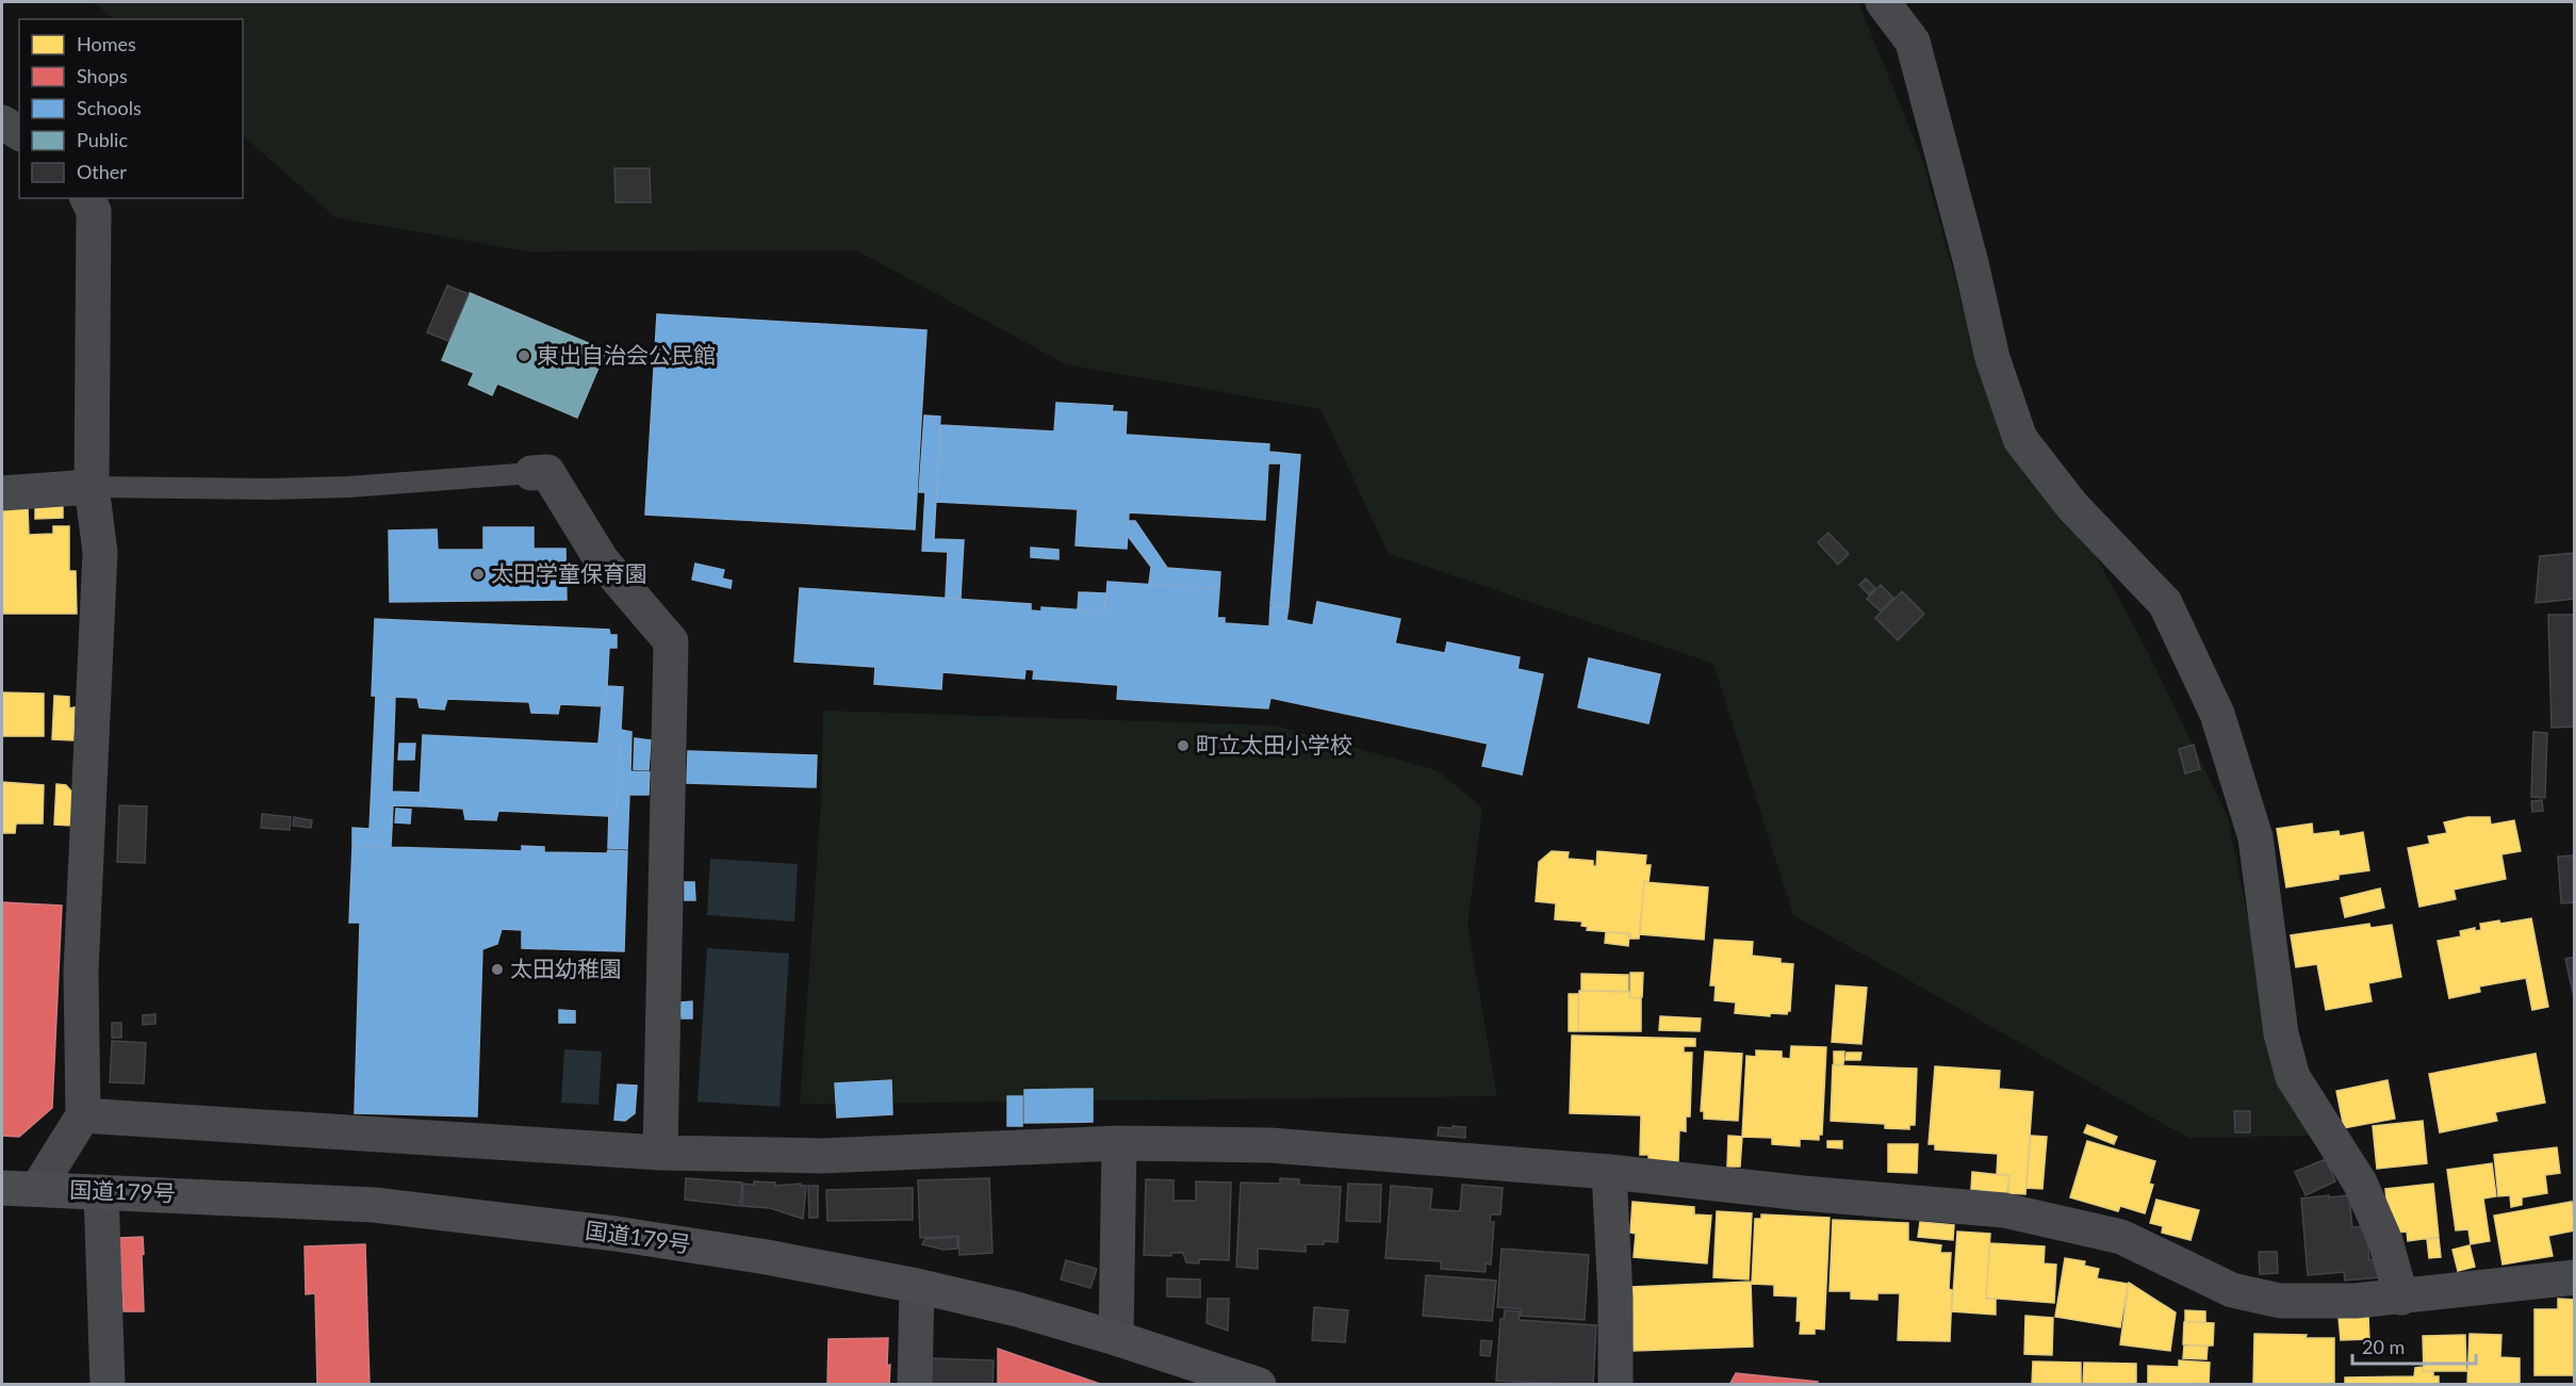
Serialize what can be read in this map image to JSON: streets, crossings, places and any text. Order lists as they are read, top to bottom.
{
  "streets": {
    "highway": ["国道179号"]
  },
  "places": [
    "東出自治会公民館",
    "太田学童保育園",
    "町立太田小学校",
    "太田幼稚園"
  ],
  "legend": [
    "Homes",
    "Shops",
    "Schools",
    "Public",
    "Other"
  ],
  "scale_bar": "20 m"
}
